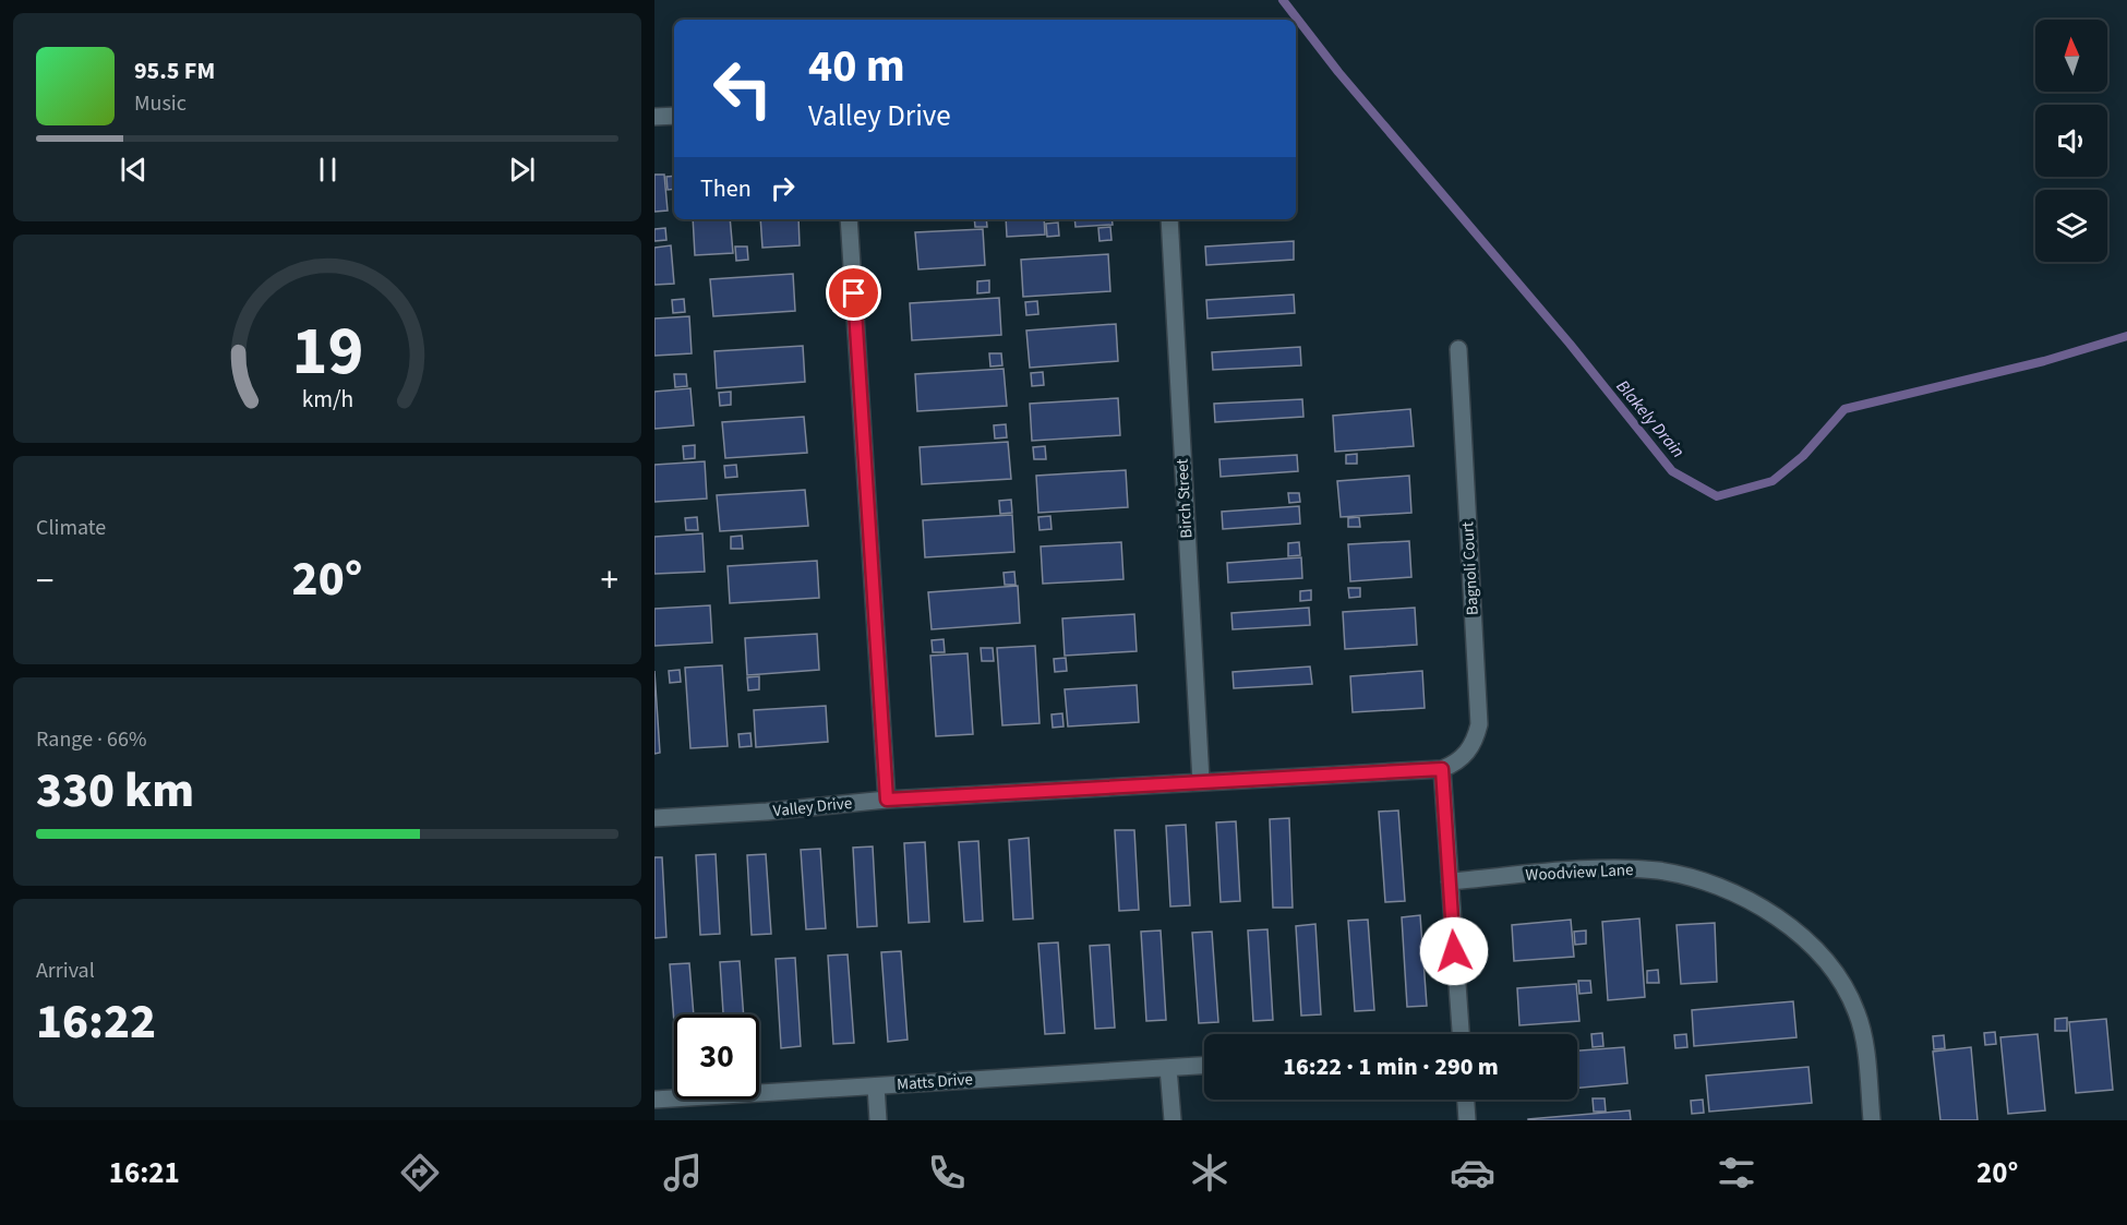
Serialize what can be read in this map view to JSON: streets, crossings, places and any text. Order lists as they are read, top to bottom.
{
  "streets": {
    "street": [
      "Birch Street",
      "Bagnoli Court",
      "Valley Drive",
      "Woodview Lane",
      "Matts Drive"
    ]
  },
  "crossings": [
    ["Birch Street", "Valley Drive"],
    ["Bagnoli Court", "Valley Drive"]
  ],
  "water": ["Blakely Drain"],
  "north": "top",
  "page": {
    "turn": ["40 m", "Valley Drive"],
    "song": ["95.5 FM", "Music"],
    "then": "Then",
    "tile": [
      "Climate",
      ["Range · 66%", "330 km"],
      ["Arrival", "16:22"]
    ],
    "heat": ["−", "20°", "+"],
    "limit": "30",
    "trip": "16:22 · 1 min · 290 m",
    "tabs": ["16:21", "20°"],
    "gauge": ["19", "km/h"]
  }
}
